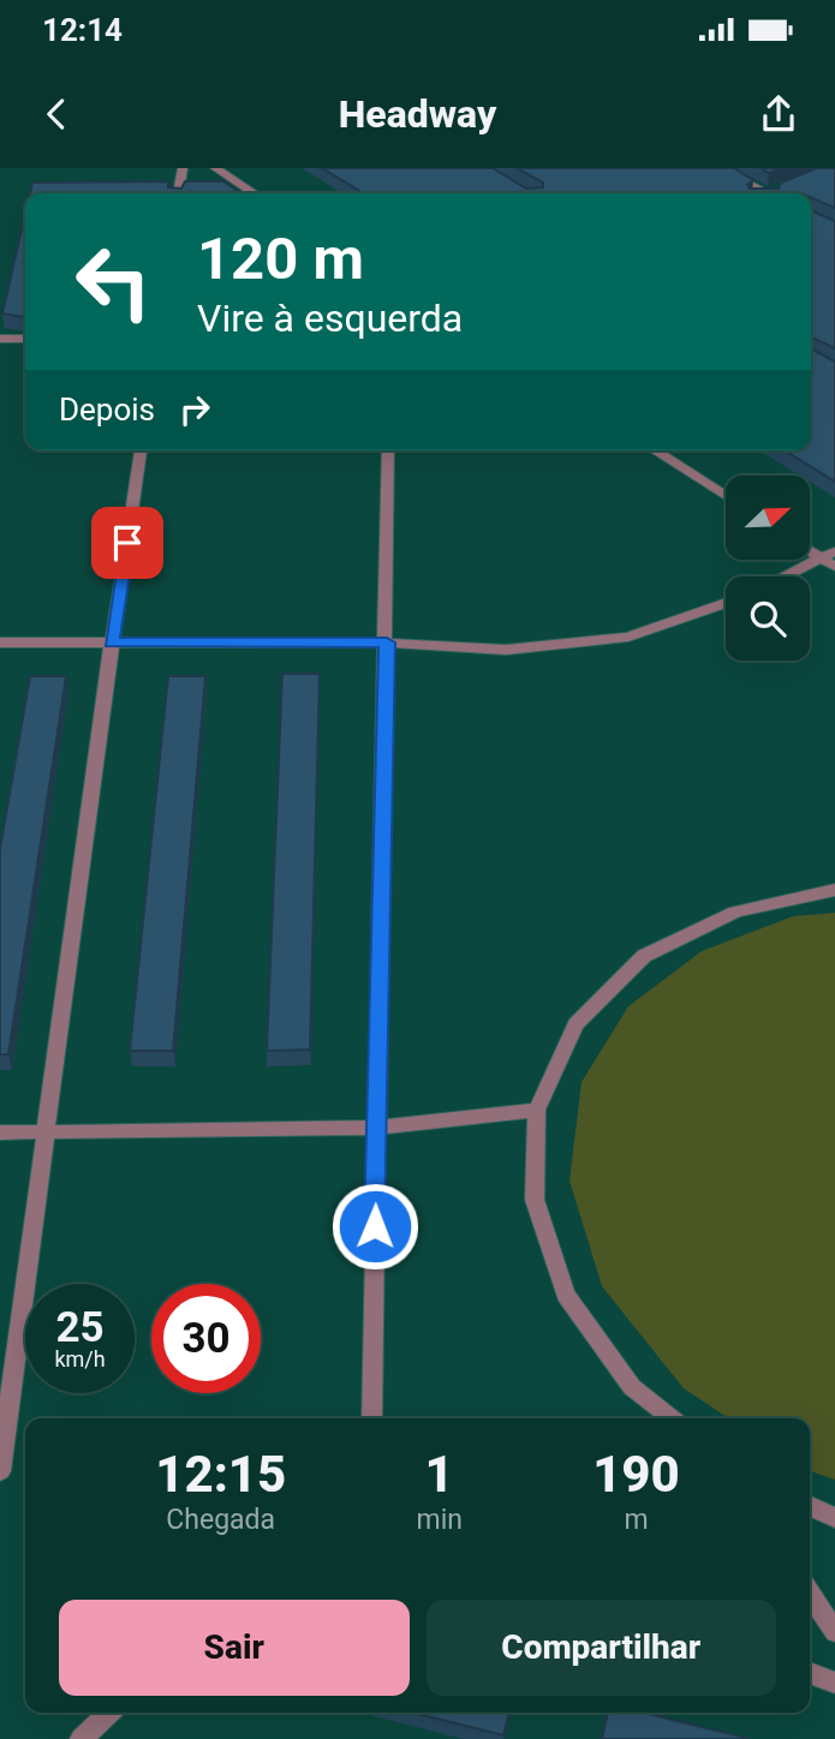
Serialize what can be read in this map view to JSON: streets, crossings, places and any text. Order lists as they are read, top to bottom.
{
  "north": "top right",
  "page": {
    "status": "12:14",
    "header": "Headway",
    "turn": ["120 m", "Vire à esquerda"],
    "then": "Depois",
    "speed": "25 km/h",
    "limit": "30",
    "eta": [
      "12:15",
      "Chegada",
      "1",
      "min",
      "190",
      "m"
    ],
    "buttons": ["Sair", "Compartilhar"]
  }
}
